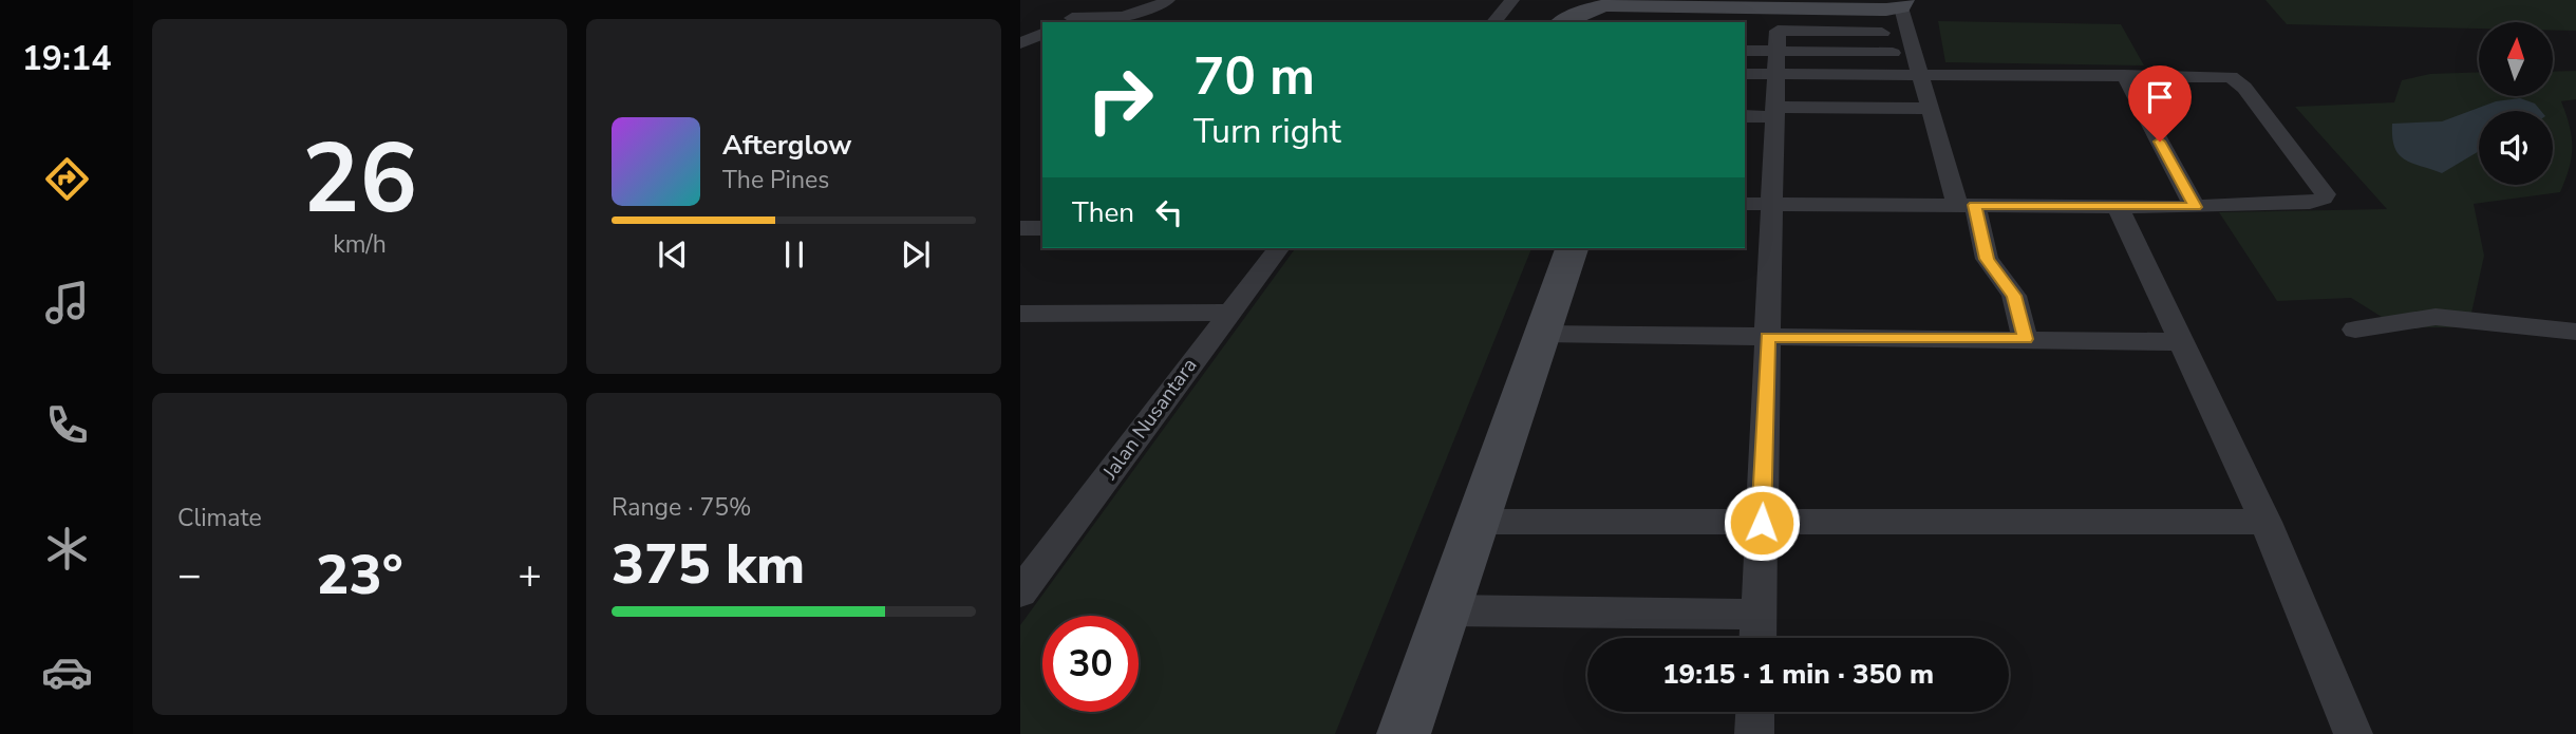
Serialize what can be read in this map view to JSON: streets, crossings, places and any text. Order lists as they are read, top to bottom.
{
  "streets": {
    "street": ["Jalan Nusantara"]
  },
  "north": "top",
  "page": {
    "tabs": "19:14",
    "tile": [
      ["26", "km/h"],
      "Climate",
      ["Range · 75%", "375 km"]
    ],
    "turn": ["70 m", "Turn right"],
    "song": ["Afterglow", "The Pines"],
    "then": "Then",
    "heat": ["−", "23°", "+"],
    "limit": "30",
    "trip": "19:15 · 1 min · 350 m"
  }
}
